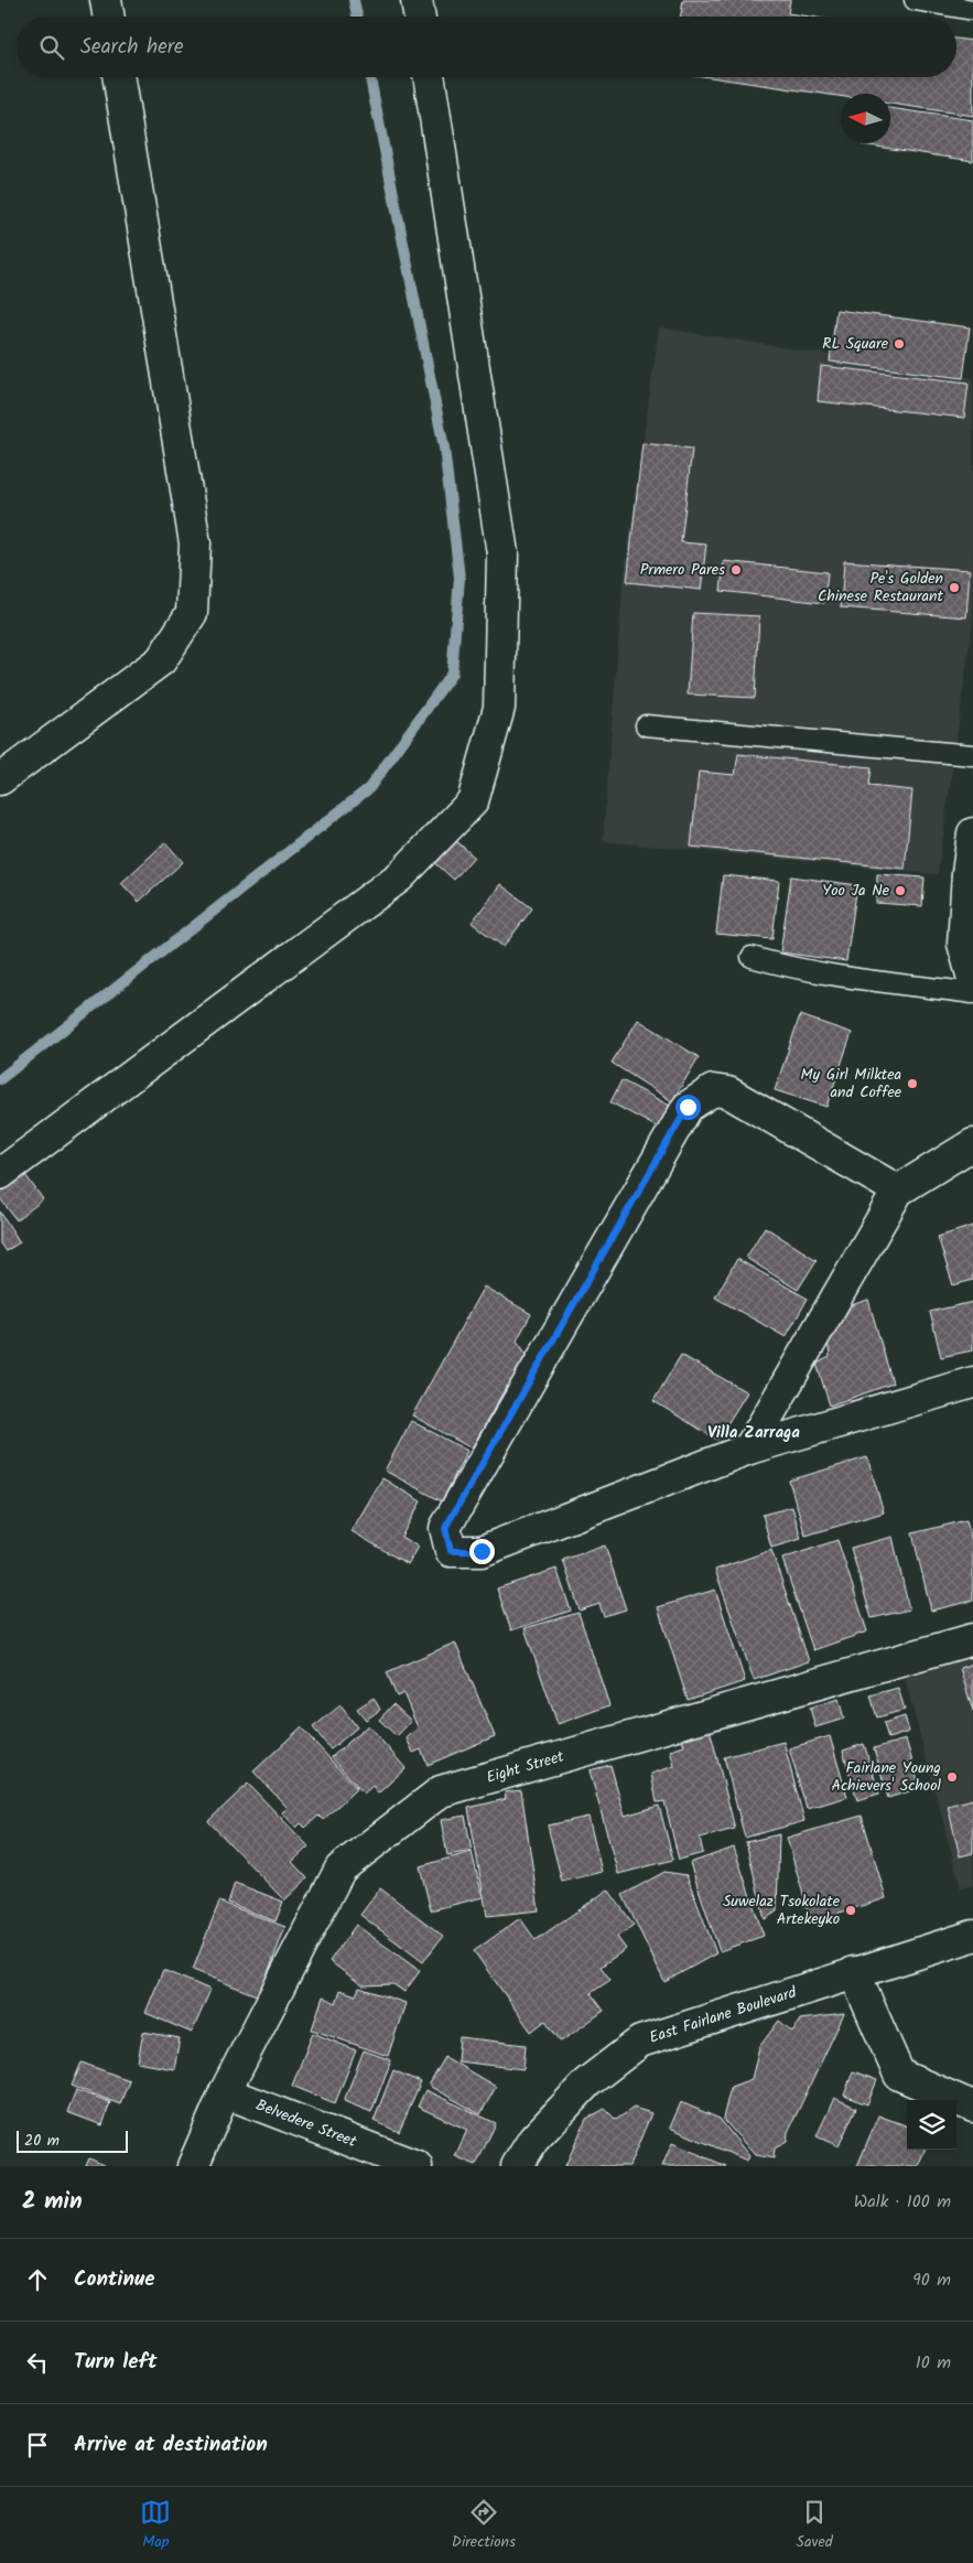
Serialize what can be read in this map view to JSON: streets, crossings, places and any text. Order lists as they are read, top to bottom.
{
  "streets": {
    "street": ["Eight Street", "East Fairlane Boulevard", "Belvedere Street"]
  },
  "crossings": [
    ["Eight Street", "Belvedere Street"]
  ],
  "districts": ["Villa Zarraga"],
  "places": [
    "RL Square",
    "Prmero Pares",
    "Pe's Golden Chinese Restaurant",
    "Yoo Ja Ne",
    "My Girl Milktea and Coffee",
    "Fairlane Young Achievers' School",
    "Suwelaz Tsokolate Artekeyko"
  ],
  "scale_bar": "20 m",
  "north": "left",
  "page": {
    "search": "Search here",
    "scale": "20 m",
    "heading": ["2 min", "Walk · 100 m"],
    "list": [
      ["Continue", "90 m"],
      ["Turn left", "10 m"],
      "Arrive at destination"
    ],
    "nav": ["Map", "Directions", "Saved"]
  }
}
